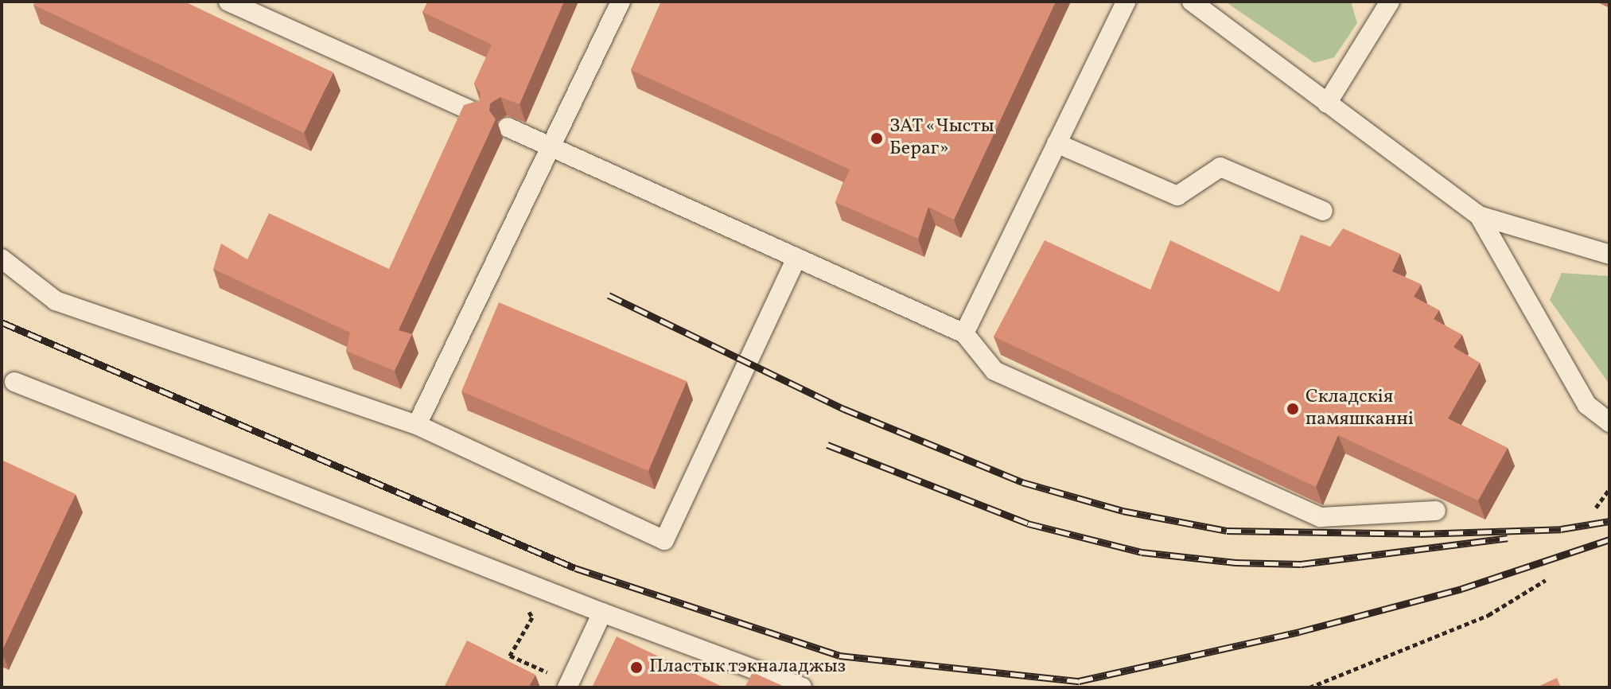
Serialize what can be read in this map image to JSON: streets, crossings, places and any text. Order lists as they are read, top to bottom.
{
  "places": ["ЗАТ «Чысты Бераг»", "Складскія памяшканні", "Пластык тэкналаджыз"]
}
